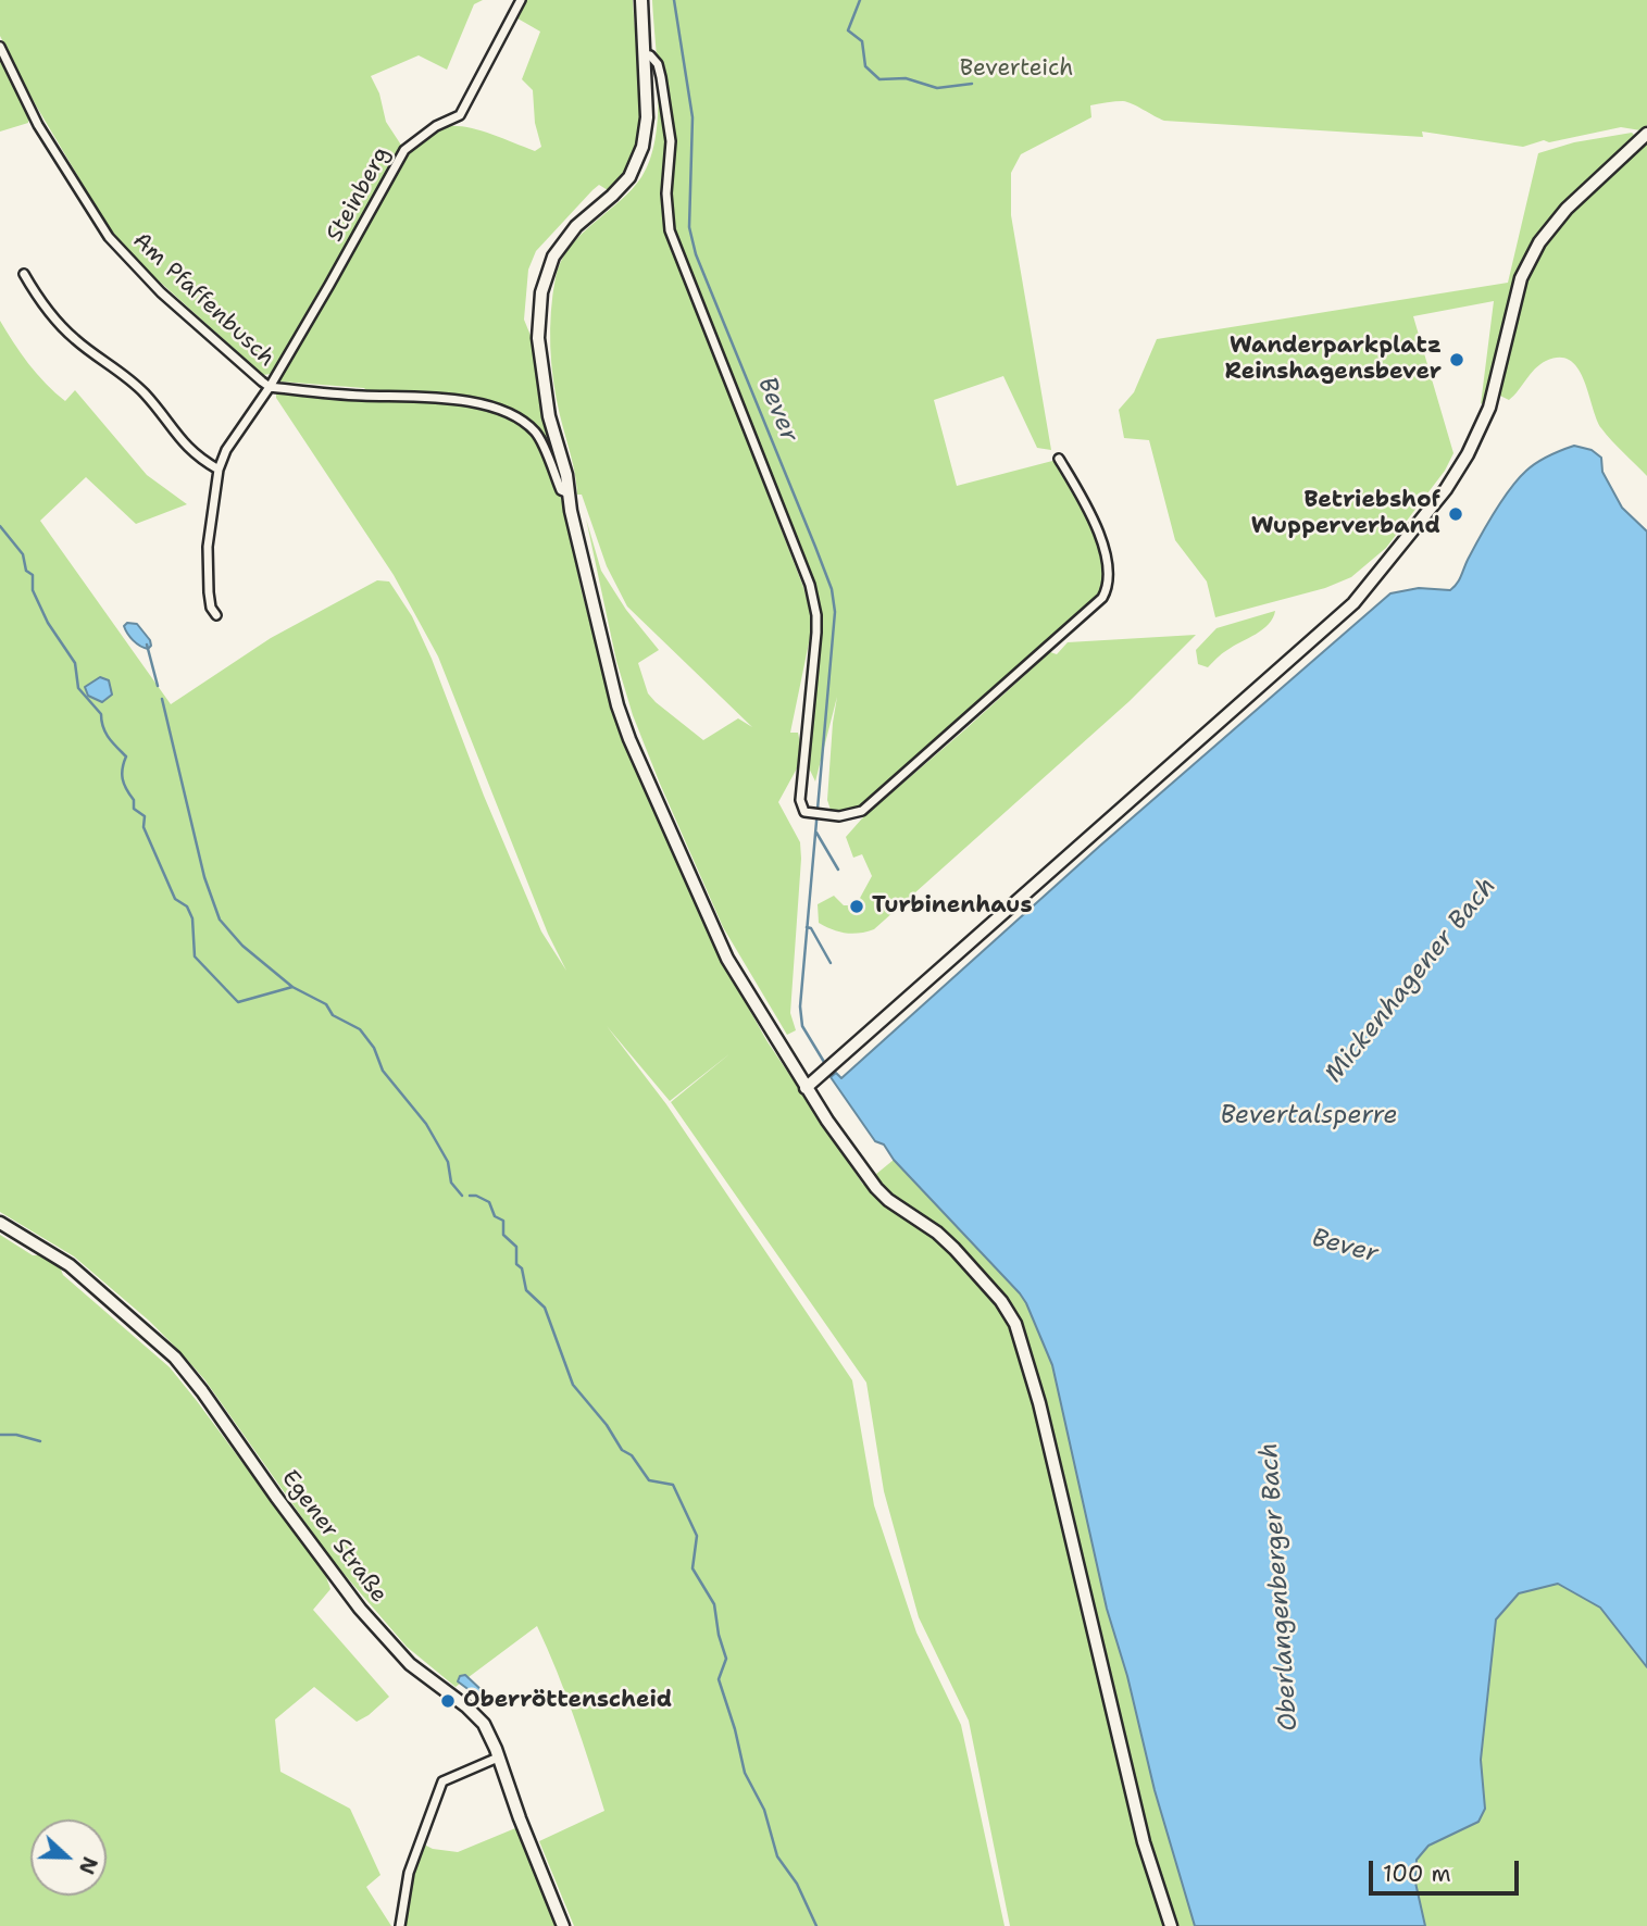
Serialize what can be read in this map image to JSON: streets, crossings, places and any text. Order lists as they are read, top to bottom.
{
  "streets": {
    "street": ["Steinberg", "Am Pfaffenbusch", "Egener Straße"]
  },
  "crossings": [
    ["Steinberg", "Am Pfaffenbusch"]
  ],
  "water": [
    "Bever",
    "Mickenhagener Bach",
    "Bevertalsperre",
    "Oberlangenberger Bach"
  ],
  "parks": ["Beverteich"],
  "places": [
    "Wanderparkplatz Reinshagensbever",
    "Betriebshof Wupperverband",
    "Turbinenhaus",
    "Oberröttenscheid"
  ],
  "scale_bar": "100 m",
  "north": "right"
}
